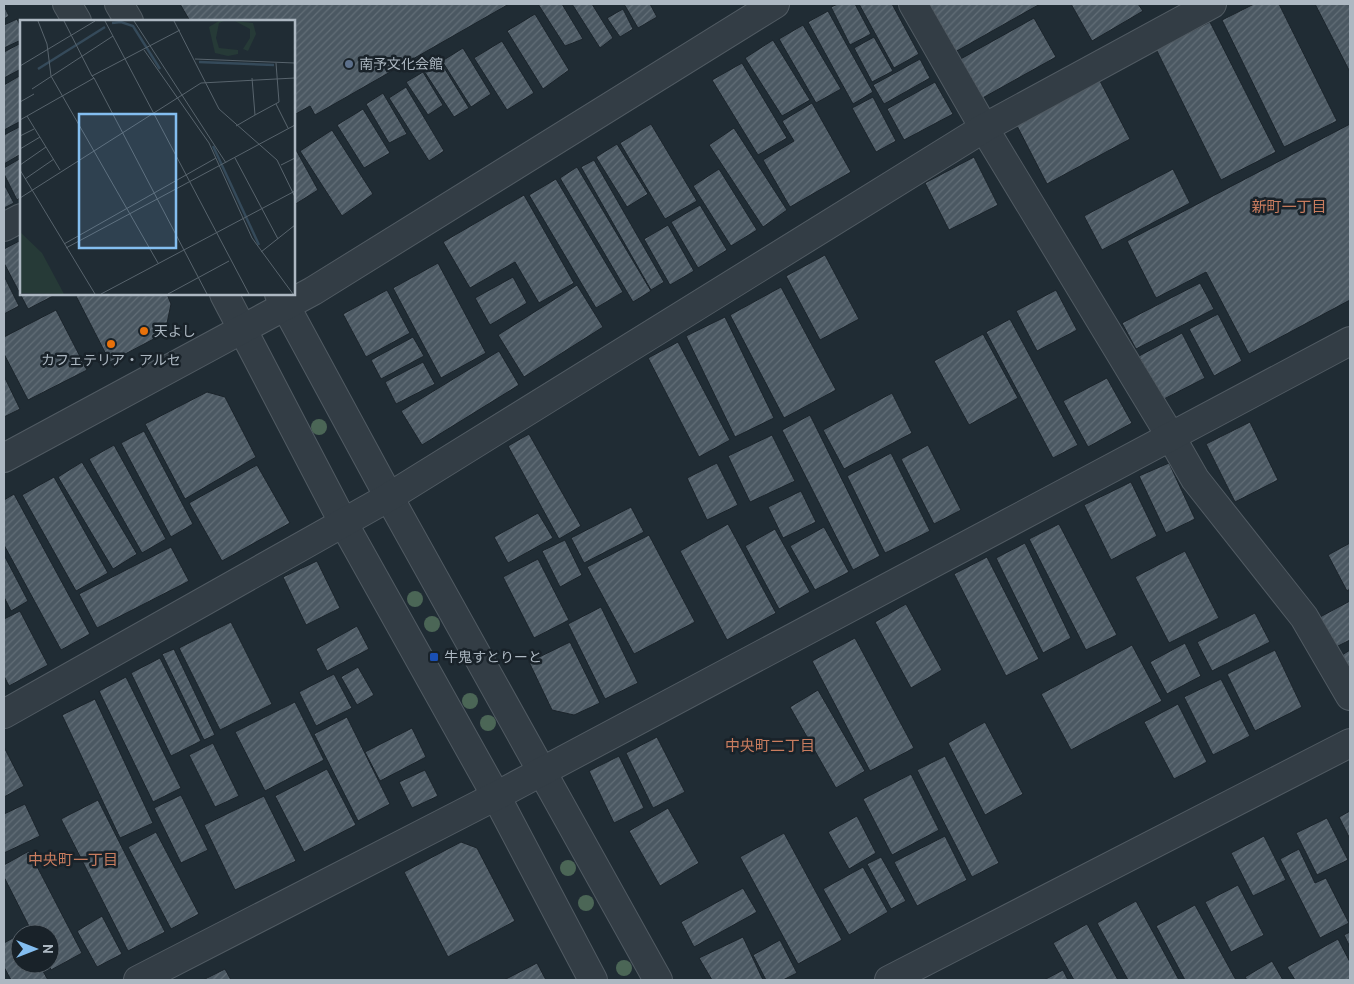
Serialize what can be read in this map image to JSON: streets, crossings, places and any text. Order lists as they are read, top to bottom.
{
  "districts": ["新町一丁目", "中央町二丁目", "中央町一丁目"],
  "places": {
    "other": ["南予文化会館", "天よし", "カフェテリア・アルセ"],
    "transit": ["牛鬼すとりーと"]
  },
  "north": "right"
}
